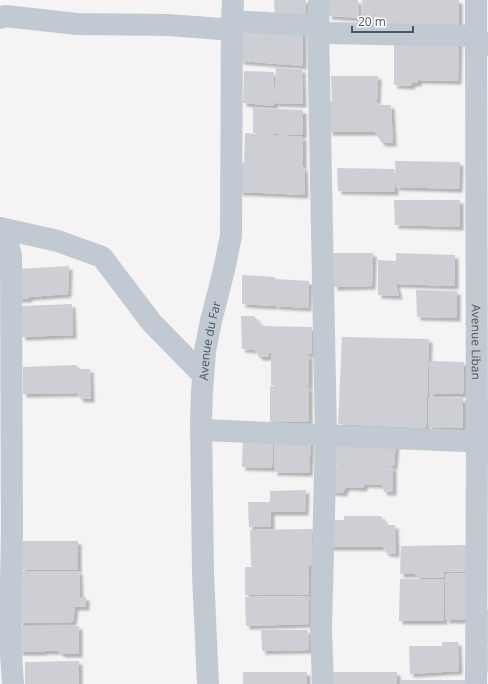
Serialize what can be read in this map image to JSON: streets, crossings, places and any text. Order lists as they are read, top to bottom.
{
  "streets": {
    "street": ["Avenue du Far", "Avenue Liban"]
  },
  "scale_bar": "20 m"
}
